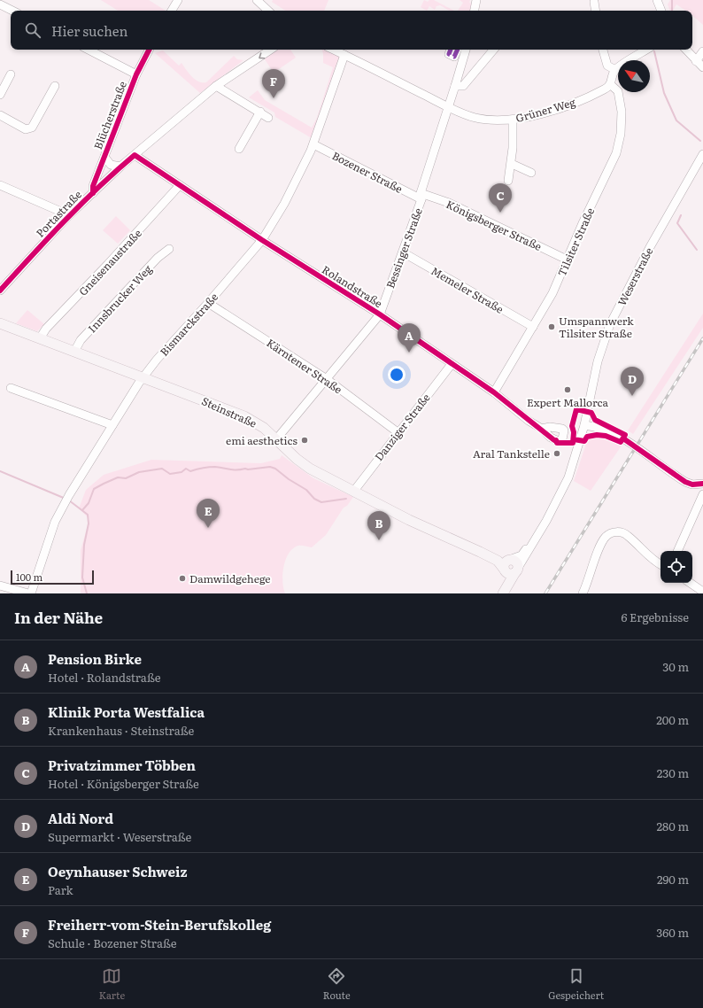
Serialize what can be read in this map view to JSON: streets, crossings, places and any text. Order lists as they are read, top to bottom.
{
  "streets": {
    "main road": ["Weserstraße", "Steinstraße"],
    "street": [
      "Grüner Weg",
      "Blücherstraße",
      "Bozener Straße",
      "Portastraße",
      "Königsberger Straße",
      "Tilsiter Straße",
      "Bessinger Straße",
      "Gneisenaustraße",
      "Rolandstraße",
      "Memeler Straße",
      "Innsbrucker Weg",
      "Bismarckstraße",
      "Kärntener Straße",
      "Danziger Straße"
    ]
  },
  "crossings": [
    ["Grüner Weg", "Tilsiter Straße"],
    ["Grüner Weg", "Bessinger Straße"],
    ["Grüner Weg", "Bismarckstraße"],
    ["Blücherstraße", "Portastraße"],
    ["Bozener Straße", "Königsberger Straße"],
    ["Bozener Straße", "Bessinger Straße"],
    ["Bozener Straße", "Bismarckstraße"],
    ["Portastraße", "Rolandstraße"],
    ["Königsberger Straße", "Tilsiter Straße"],
    ["Königsberger Straße", "Bessinger Straße"],
    ["Tilsiter Straße", "Rolandstraße"],
    ["Tilsiter Straße", "Memeler Straße"],
    ["Bessinger Straße", "Rolandstraße"],
    ["Bessinger Straße", "Memeler Straße"],
    ["Bessinger Straße", "Kärntener Straße"],
    ["Bessinger Straße", "Steinstraße"],
    ["Gneisenaustraße", "Rolandstraße"],
    ["Gneisenaustraße", "Steinstraße"],
    ["Weserstraße", "Steinstraße"],
    ["Rolandstraße", "Bismarckstraße"],
    ["Rolandstraße", "Danziger Straße"],
    ["Innsbrucker Weg", "Steinstraße"],
    ["Bismarckstraße", "Kärntener Straße"],
    ["Bismarckstraße", "Steinstraße"],
    ["Kärntener Straße", "Danziger Straße"],
    ["Steinstraße", "Danziger Straße"]
  ],
  "places": [
    "Umspannwerk Tilsiter Straße",
    "Expert Mallorca",
    "emi aesthetics",
    "Aral Tankstelle",
    "Damwildgehege"
  ],
  "scale_bar": "100 m",
  "north": "top left",
  "page": {
    "search": "Hier suchen",
    "pins": [
      "F",
      "C",
      "A",
      "D",
      "E",
      "B"
    ],
    "scale": "100 m",
    "heading": ["In der Nähe", "6 Ergebnisse"],
    "list": [
      {
        "mark": "A",
        "name": "Pension Birke",
        "note": "Hotel · Rolandstraße",
        "value": "30 m"
      },
      {
        "mark": "B",
        "name": "Klinik Porta Westfalica",
        "note": "Krankenhaus · Steinstraße",
        "value": "200 m"
      },
      {
        "mark": "C",
        "name": "Privatzimmer Többen",
        "note": "Hotel · Königsberger Straße",
        "value": "230 m"
      },
      {
        "mark": "D",
        "name": "Aldi Nord",
        "note": "Supermarkt · Weserstraße",
        "value": "280 m"
      },
      {
        "mark": "E",
        "name": "Oeynhauser Schweiz",
        "note": "Park",
        "value": "290 m"
      },
      {
        "mark": "F",
        "name": "Freiherr-vom-Stein-Berufskolleg",
        "note": "Schule · Bozener Straße",
        "value": "360 m"
      }
    ],
    "nav": ["Karte", "Route", "Gespeichert"]
  }
}
